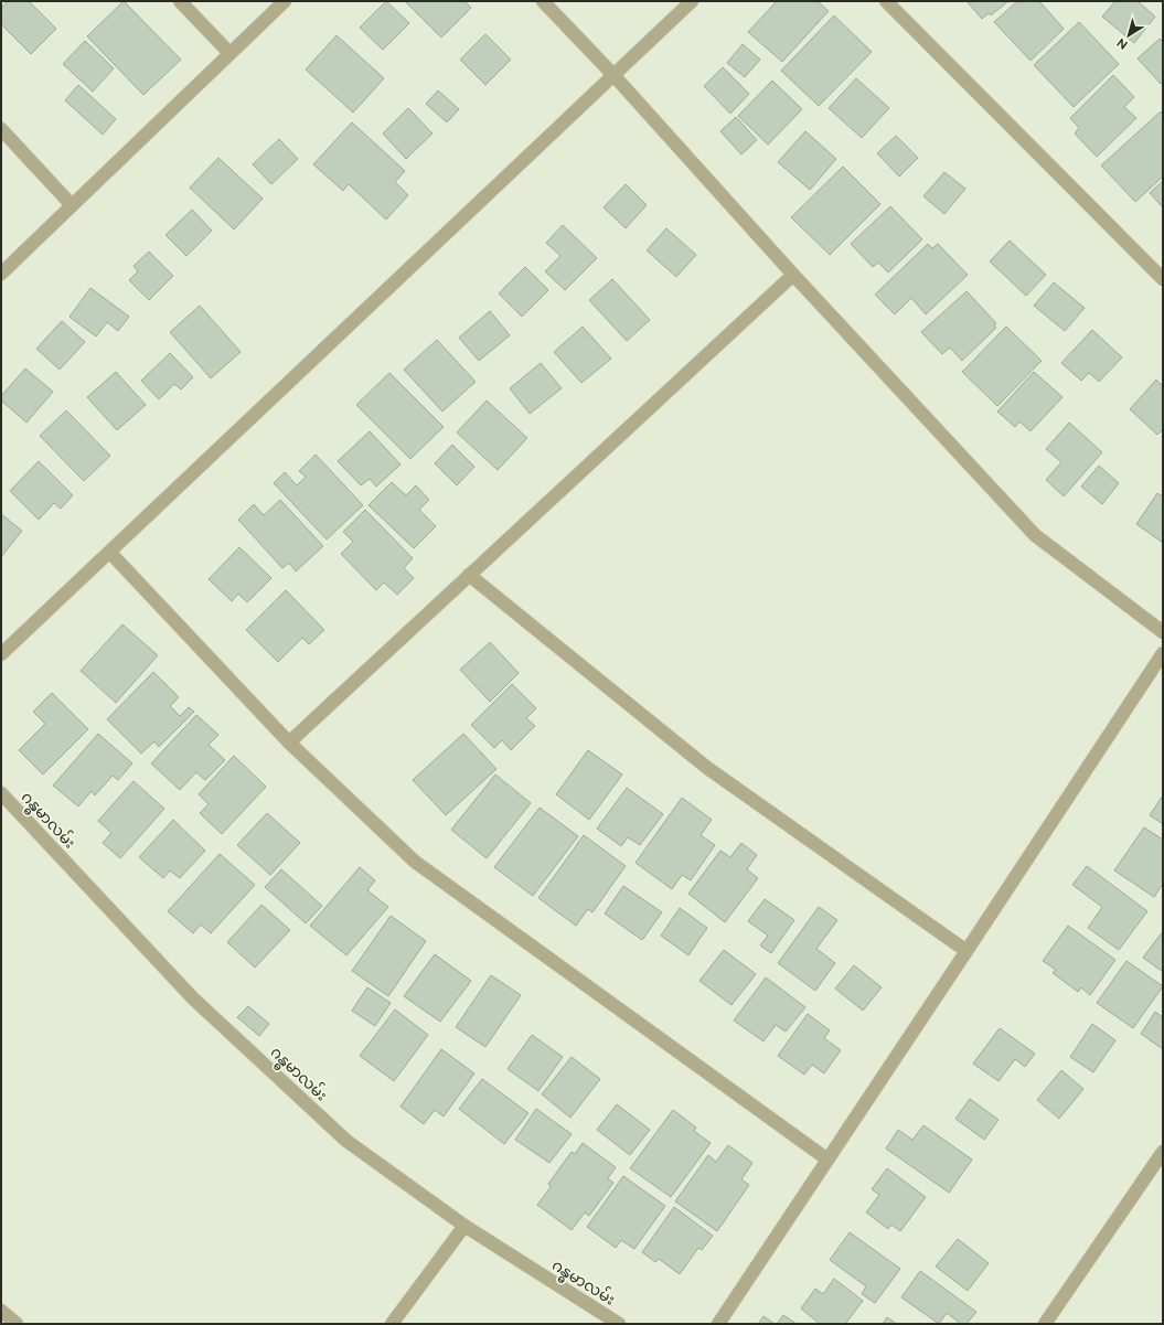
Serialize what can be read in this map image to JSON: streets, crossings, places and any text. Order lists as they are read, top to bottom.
{
  "streets": {
    "street": ["ဂန္ဓမာလမ်း"]
  },
  "north": "bottom left"
}
